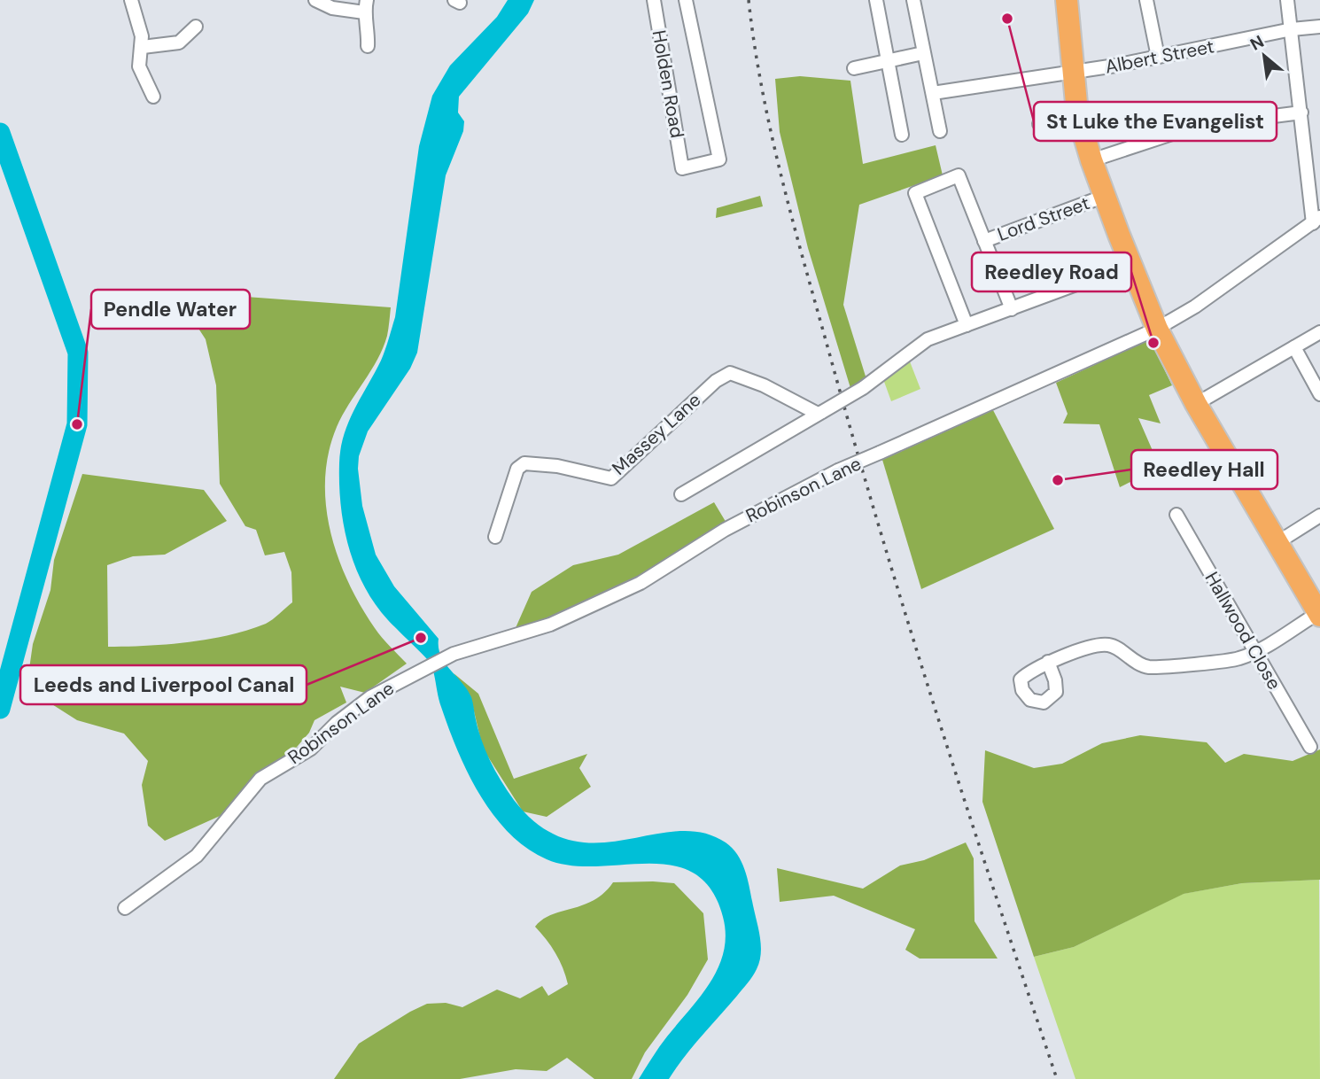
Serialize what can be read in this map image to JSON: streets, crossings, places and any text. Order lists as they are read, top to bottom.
{
  "streets": {
    "street": [
      "Albert Street",
      "Holden Road",
      "Lord Street",
      "Massey Lane",
      "Robinson Lane",
      "Hallwood Close"
    ]
  },
  "places": [
    "St Luke the Evangelist",
    "Reedley Road",
    "Pendle Water",
    "Reedley Hall",
    "Leeds and Liverpool Canal"
  ],
  "north": "top left"
}
